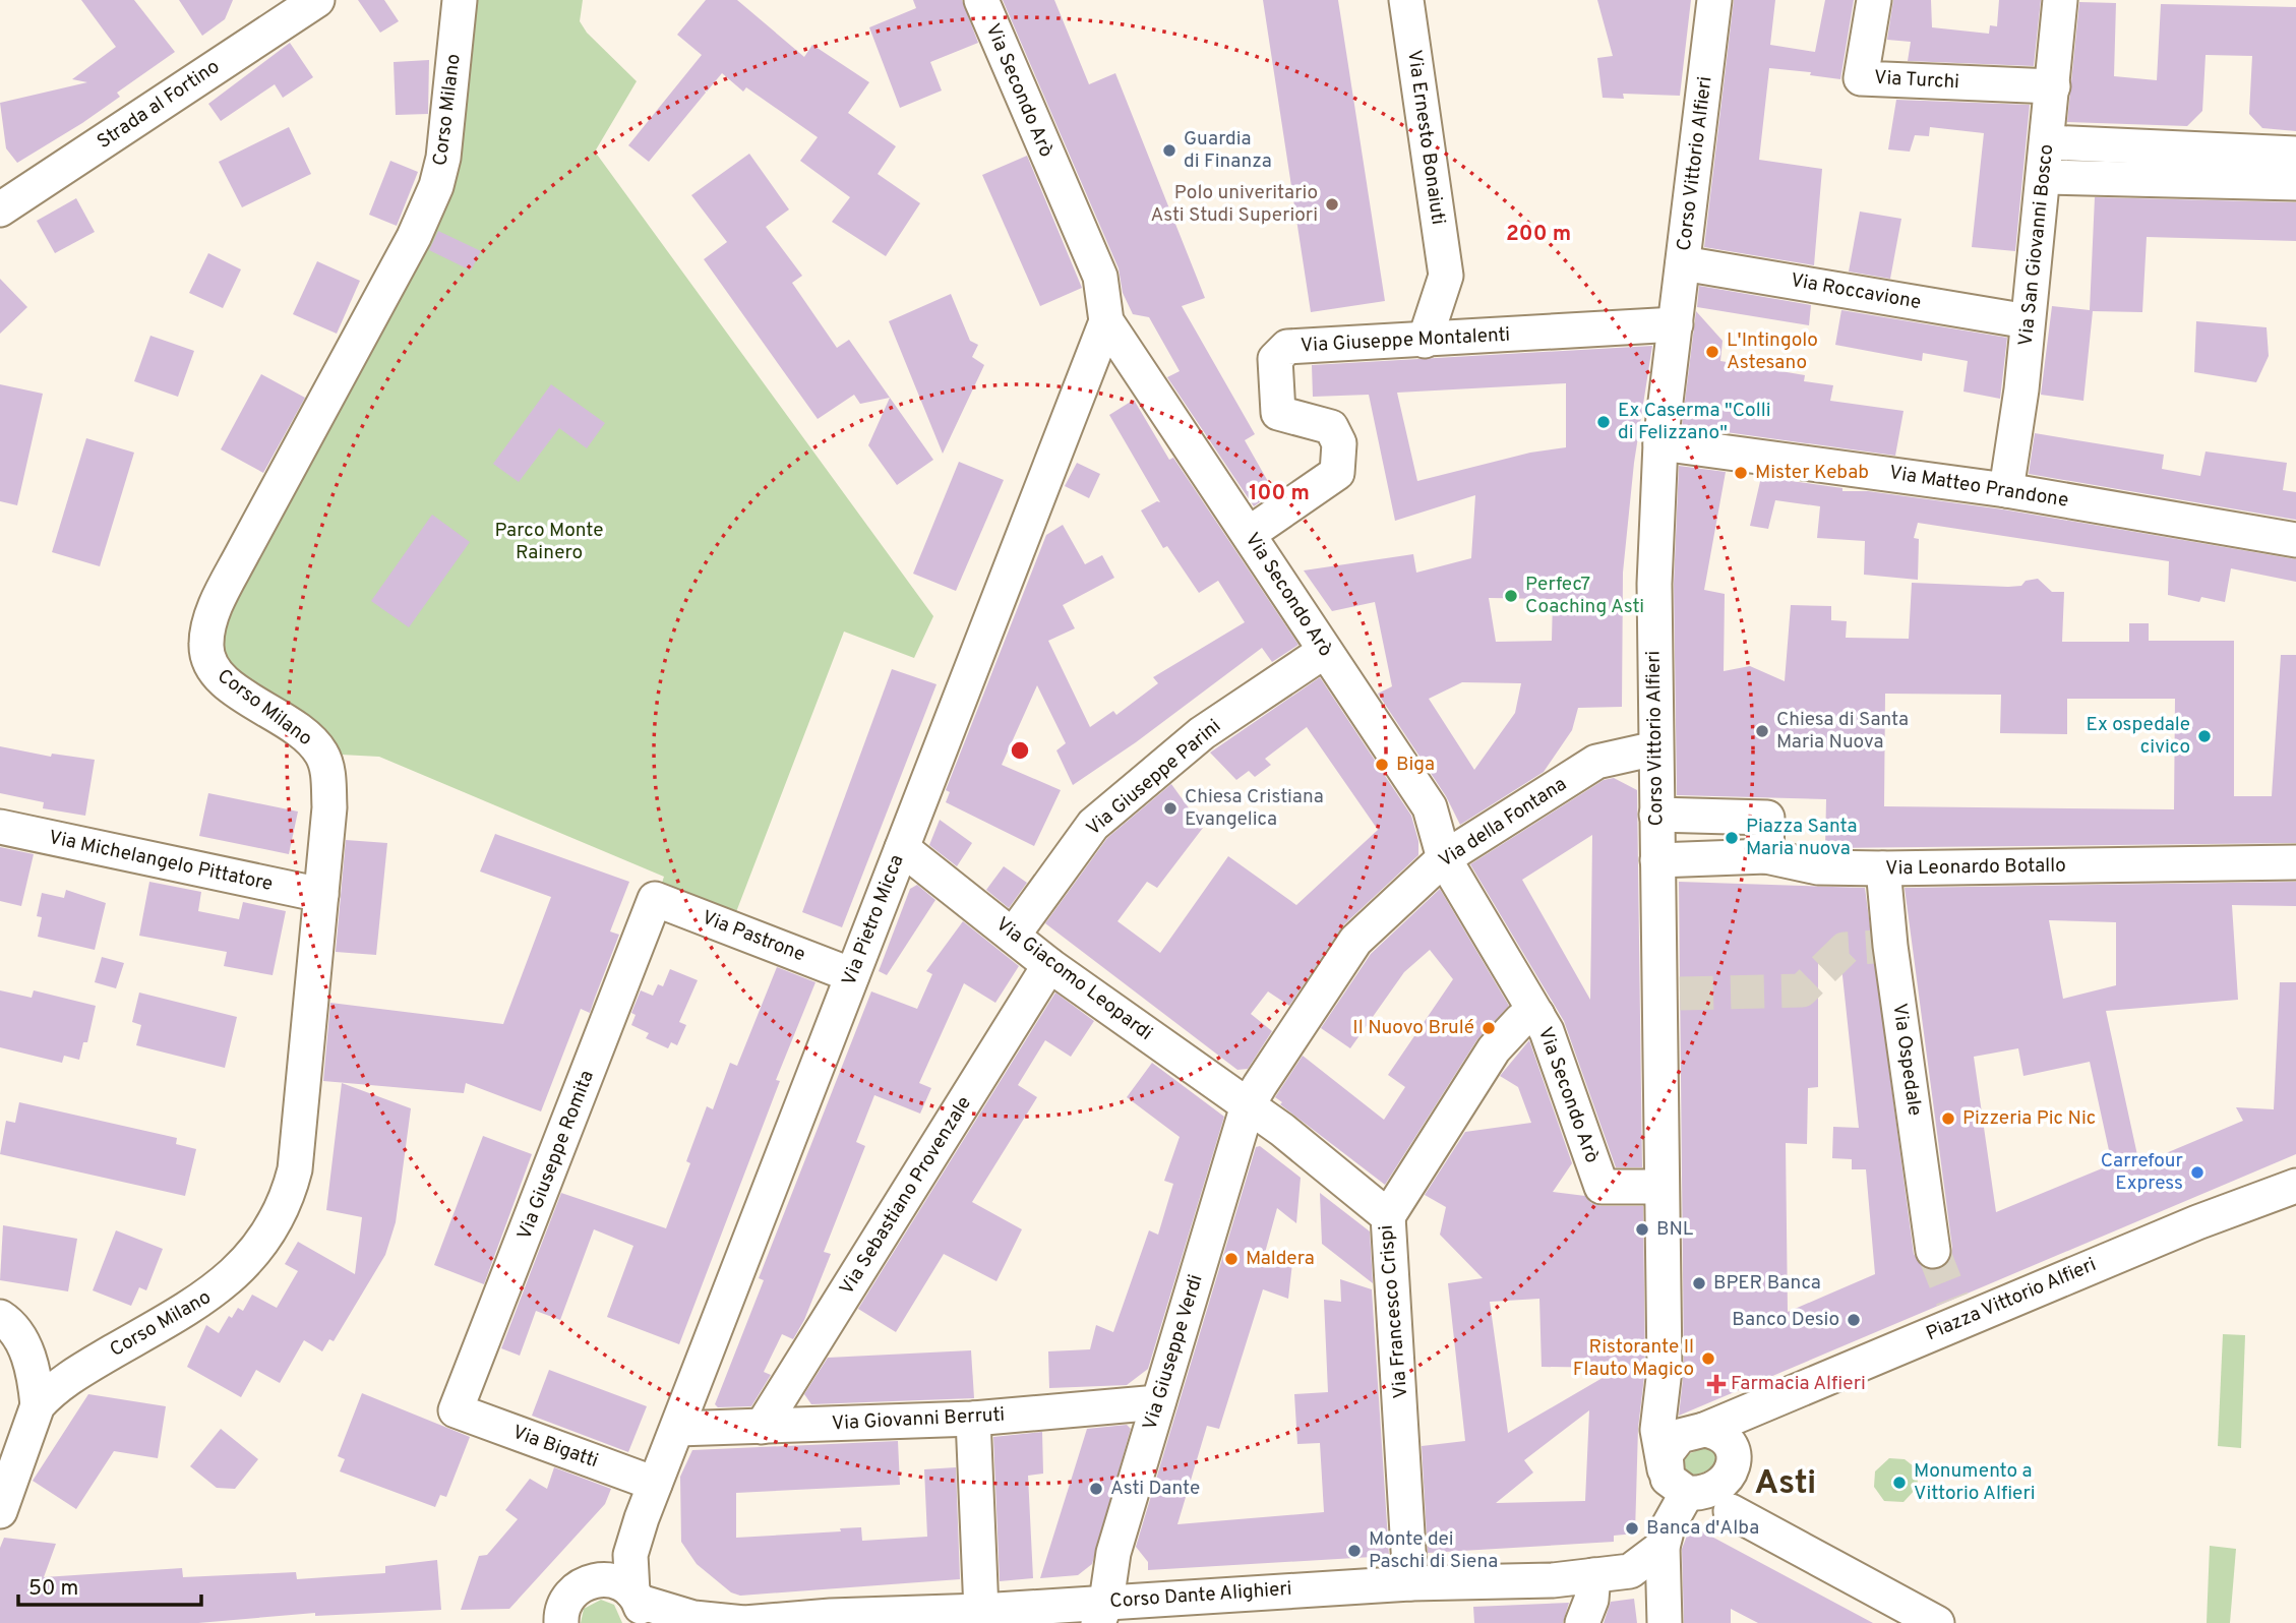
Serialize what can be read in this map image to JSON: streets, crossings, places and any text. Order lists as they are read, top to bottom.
{
  "streets": {
    "street": [
      "Via Turchi",
      "Via Secondo Arò",
      "Strada al Fortino",
      "Corso Milano",
      "Via Ernesto Bonaiuti",
      "Corso Vittorio Alfieri",
      "Via San Giovanni Bosco",
      "Via Roccavione",
      "Via Giuseppe Montalenti",
      "Via Matteo Prandone",
      "Via Giuseppe Parini",
      "Via della Fontana",
      "Via Michelangelo Pittatore",
      "Via Leonardo Botallo",
      "Via Pietro Micca",
      "Via Pastrone",
      "Via Giacomo Leopardi",
      "Via Ospedale",
      "Via Giuseppe Romita",
      "Via Sebastiano Provenzale",
      "Piazza Vittorio Alfieri",
      "Via Francesco Crispi",
      "Via Giuseppe Verdi",
      "Via Giovanni Berruti",
      "Via Bigatti",
      "Corso Dante Alighieri"
    ]
  },
  "crossings": [
    ["Via Turchi", "Via San Giovanni Bosco"],
    ["Via Secondo Arò", "Corso Vittorio Alfieri"],
    ["Via Secondo Arò", "Via Giuseppe Montalenti"],
    ["Via Secondo Arò", "Via Giuseppe Parini"],
    ["Via Secondo Arò", "Via della Fontana"],
    ["Via Secondo Arò", "Via Pietro Micca"],
    ["Corso Milano", "Via Michelangelo Pittatore"],
    ["Via Ernesto Bonaiuti", "Via Giuseppe Montalenti"],
    ["Corso Vittorio Alfieri", "Via Roccavione"],
    ["Corso Vittorio Alfieri", "Via Giuseppe Montalenti"],
    ["Corso Vittorio Alfieri", "Via Matteo Prandone"],
    ["Corso Vittorio Alfieri", "Via della Fontana"],
    ["Corso Vittorio Alfieri", "Via Leonardo Botallo"],
    ["Corso Vittorio Alfieri", "Piazza Vittorio Alfieri"],
    ["Corso Vittorio Alfieri", "Corso Dante Alighieri"],
    ["Via San Giovanni Bosco", "Via Roccavione"],
    ["Via San Giovanni Bosco", "Via Matteo Prandone"],
    ["Via Giuseppe Parini", "Via Giacomo Leopardi"],
    ["Via della Fontana", "Via Giacomo Leopardi"],
    ["Via della Fontana", "Via Francesco Crispi"],
    ["Via della Fontana", "Via Giuseppe Verdi"],
    ["Via Leonardo Botallo", "Via Ospedale"],
    ["Via Pietro Micca", "Via Pastrone"],
    ["Via Pietro Micca", "Via Giacomo Leopardi"],
    ["Via Pietro Micca", "Via Giovanni Berruti"],
    ["Via Pietro Micca", "Via Bigatti"],
    ["Via Pietro Micca", "Corso Dante Alighieri"],
    ["Via Pastrone", "Via Giuseppe Romita"],
    ["Via Giacomo Leopardi", "Via Sebastiano Provenzale"],
    ["Via Giacomo Leopardi", "Via Francesco Crispi"],
    ["Via Giacomo Leopardi", "Via Giuseppe Verdi"],
    ["Via Giuseppe Romita", "Via Bigatti"],
    ["Via Sebastiano Provenzale", "Via Giovanni Berruti"],
    ["Via Francesco Crispi", "Via Giuseppe Verdi"],
    ["Via Francesco Crispi", "Corso Dante Alighieri"],
    ["Via Giuseppe Verdi", "Via Giovanni Berruti"],
    ["Via Giuseppe Verdi", "Corso Dante Alighieri"]
  ],
  "districts": ["Asti"],
  "parks": ["Parco Monte Rainero"],
  "places": {
    "other": [
      "Guardia di Finanza",
      "Polo univeritario Asti Studi Superiori",
      "L'Intingolo Astesano",
      "Ex Caserma \"Colli di Felizzano\"",
      "Mister Kebab",
      "Perfec7 Coaching Asti",
      "Chiesa di Santa Maria Nuova",
      "Ex ospedale civico",
      "Biga",
      "Chiesa Cristiana Evangelica",
      "Piazza Santa Maria nuova",
      "Il Nuovo Brulé",
      "Pizzeria Pic Nic",
      "Carrefour Express",
      "BNL",
      "Maldera",
      "BPER Banca",
      "Banco Desio",
      "Ristorante Il Flauto Magico",
      "Monumento a Vittorio Alfieri",
      "Asti Dante",
      "Banca d'Alba",
      "Monte dei Paschi di Siena"
    ],
    "health": ["Farmacia Alfieri"]
  },
  "scale_bar": "50 m",
  "rings": ["200 m", "100 m"]
}
